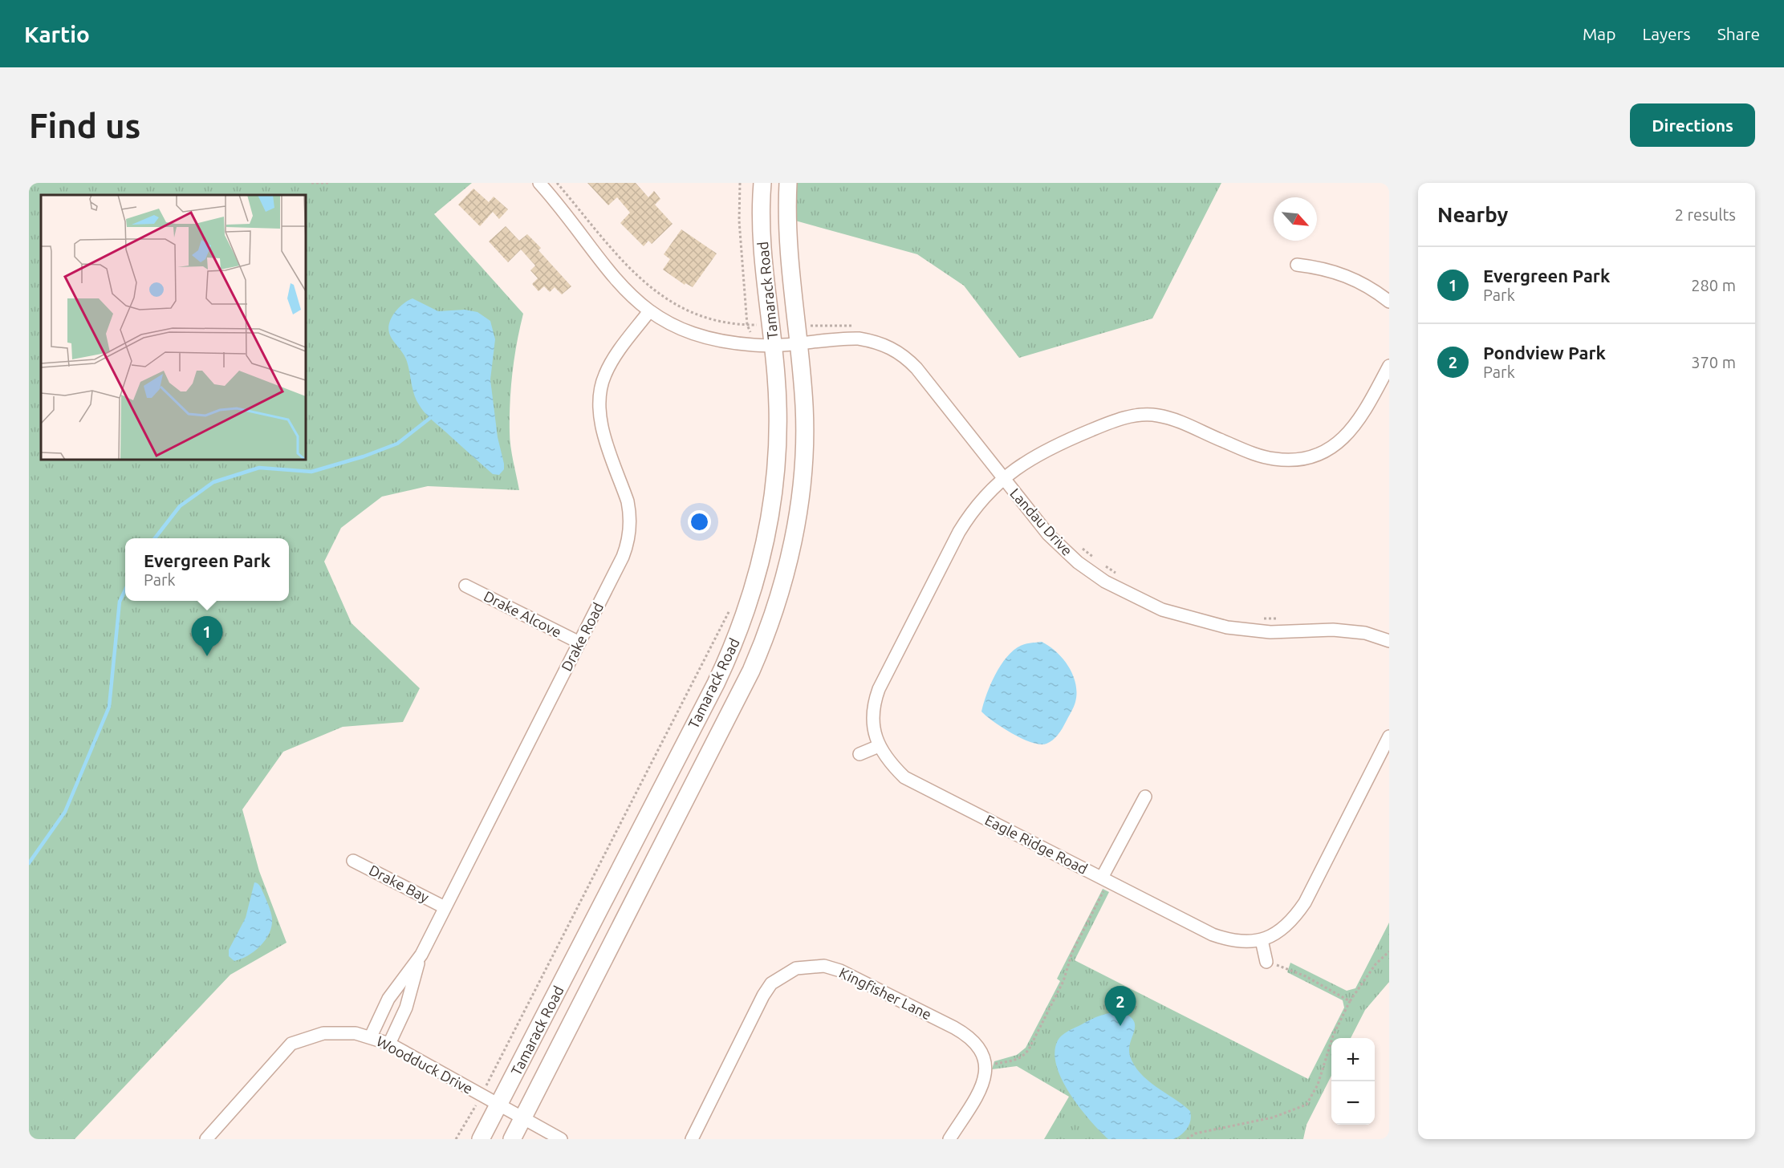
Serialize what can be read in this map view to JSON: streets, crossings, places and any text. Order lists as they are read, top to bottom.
{
  "streets": {
    "street": [
      "Tamarack Road",
      "Landau Drive",
      "Drake Alcove",
      "Drake Road",
      "Eagle Ridge Road",
      "Drake Bay",
      "Kingfisher Lane",
      "Woodduck Drive"
    ]
  },
  "crossings": [
    ["Tamarack Road", "Landau Drive"],
    ["Tamarack Road", "Woodduck Drive"],
    ["Landau Drive", "Drake Road"],
    ["Landau Drive", "Eagle Ridge Road"],
    ["Drake Alcove", "Drake Road"],
    ["Drake Road", "Drake Bay"],
    ["Drake Road", "Woodduck Drive"]
  ],
  "north": "bottom right",
  "page": {
    "header": "Kartio",
    "nav": ["Map", "Layers", "Share"],
    "buttons": "Directions",
    "title": "Find us",
    "heading": ["Nearby", "2 results"],
    "list": [
      {
        "mark": "1",
        "name": "Evergreen Park",
        "note": "Park",
        "value": "280 m"
      },
      {
        "mark": "2",
        "name": "Pondview Park",
        "note": "Park",
        "value": "370 m"
      }
    ],
    "popup": ["Evergreen Park", "Park"],
    "pins": ["1", "2"],
    "map_buttons": ["+", "−"]
  }
}
